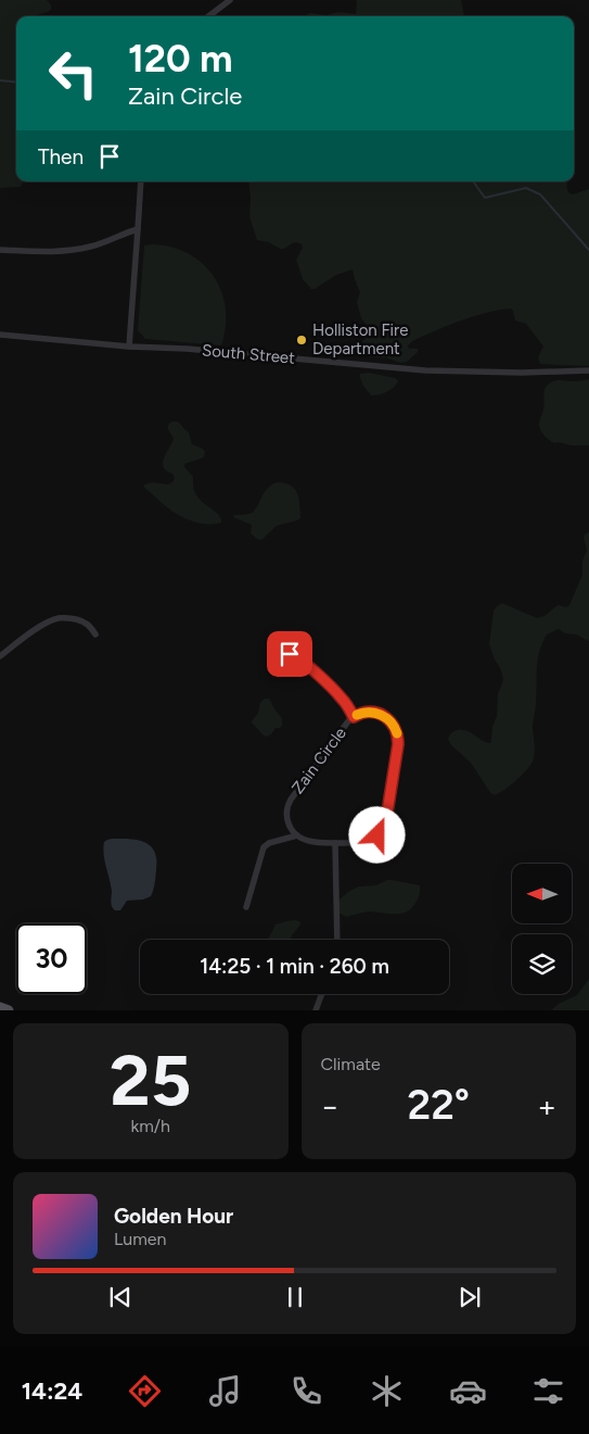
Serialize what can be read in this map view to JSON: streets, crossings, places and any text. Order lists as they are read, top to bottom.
{
  "streets": {
    "street": ["South Street", "Zain Circle"]
  },
  "places": ["Holliston Fire Department"],
  "north": "left",
  "page": {
    "turn": ["120 m", "Zain Circle"],
    "then": "Then",
    "limit": "30",
    "trip": "14:25 · 1 min · 260 m",
    "tile": [
      ["25", "km/h"],
      "Climate"
    ],
    "heat": ["−", "22°", "+"],
    "song": ["Golden Hour", "Lumen"],
    "tabs": "14:24"
  }
}
